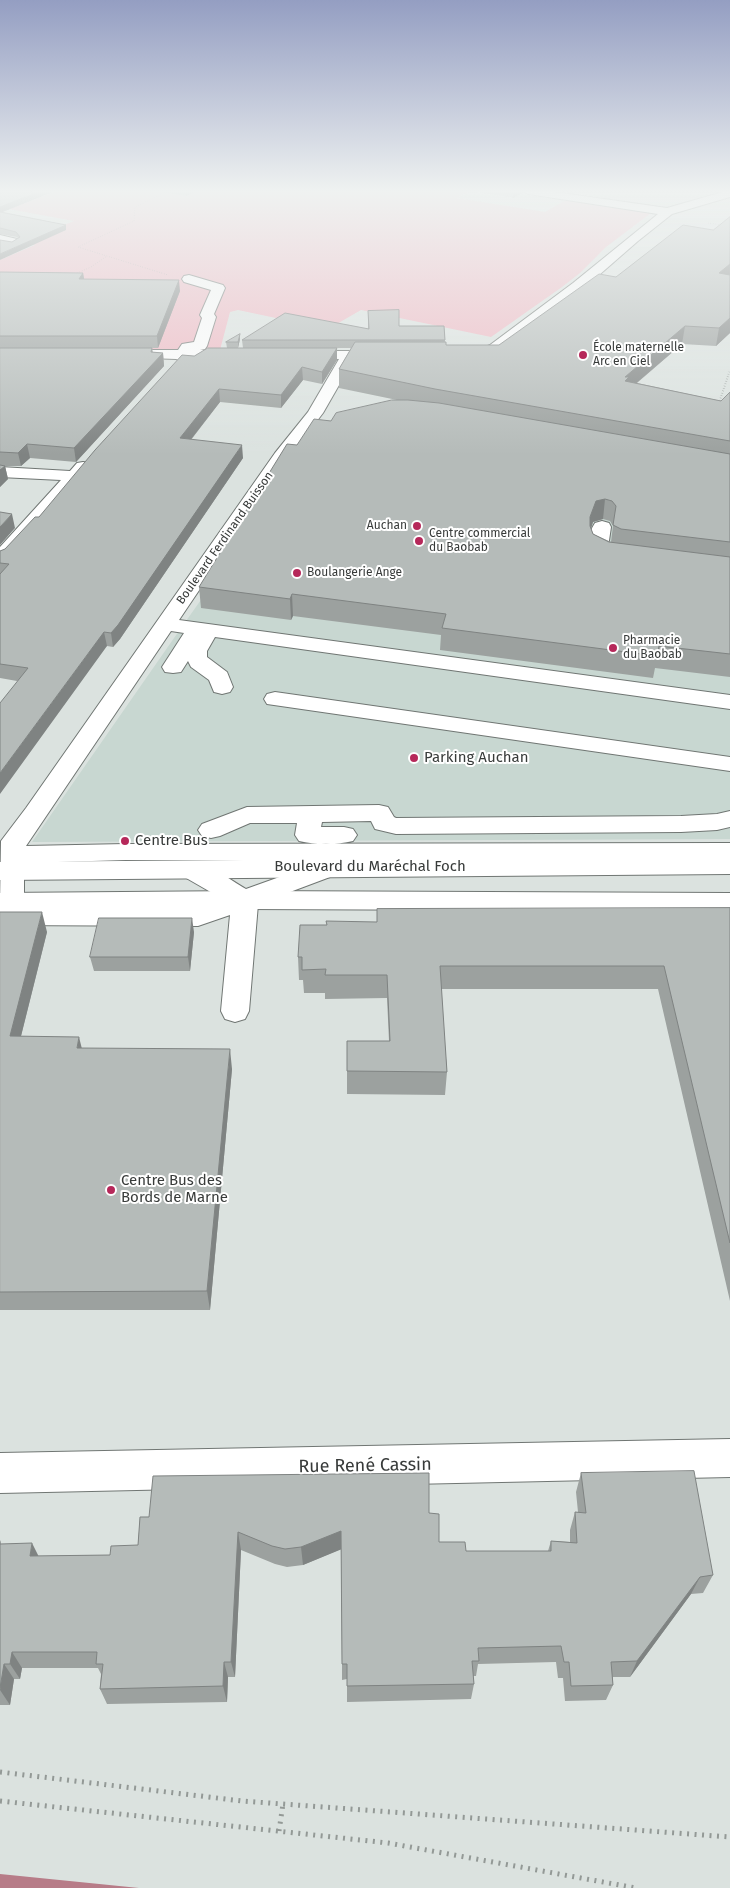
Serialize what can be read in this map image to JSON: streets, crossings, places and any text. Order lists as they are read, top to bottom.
{
  "streets": {
    "street": ["Boulevard Ferdinand Buisson", "Boulevard du Maréchal Foch", "Rue René Cassin"]
  },
  "crossings": [
    ["Boulevard Ferdinand Buisson", "Boulevard du Maréchal Foch"]
  ],
  "places": [
    "École maternelle Arc en Ciel",
    "Auchan",
    "Centre commercial du Baobab",
    "Boulangerie Ange",
    "Pharmacie du Baobab",
    "Parking Auchan",
    "Centre Bus",
    "Centre Bus des Bords de Marne"
  ]
}
